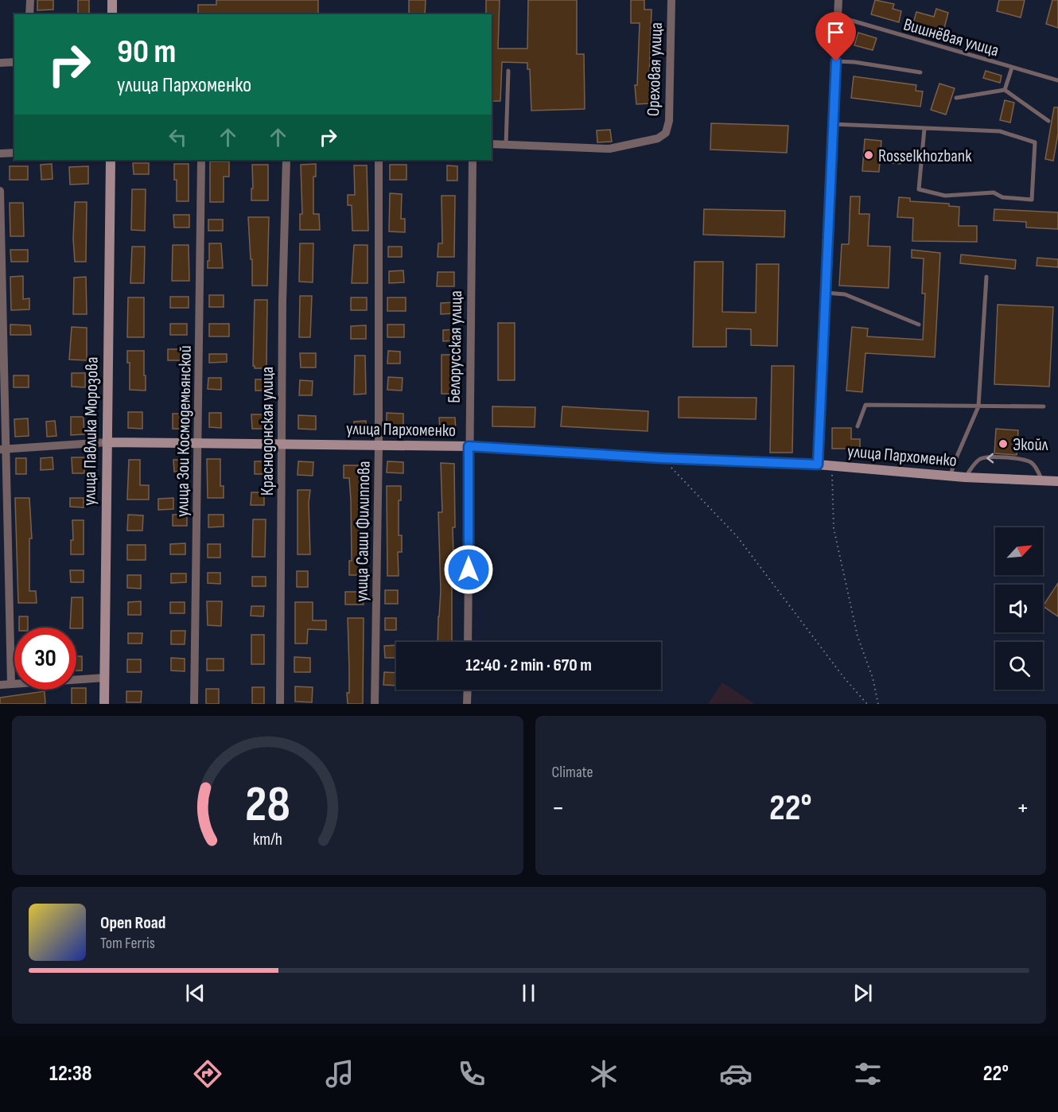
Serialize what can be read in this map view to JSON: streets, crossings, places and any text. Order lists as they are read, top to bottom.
{
  "streets": {
    "street": [
      "Ореховая улица",
      "Белорусская улица",
      "улица Пархоменко",
      "улица Павлика Морозова",
      "улица Зои Космодемьянской",
      "Краснодонская улица",
      "улица Саши Филиппова"
    ],
    "lane": ["Вишнёвая улица"]
  },
  "crossings": [
    ["Белорусская улица", "улица Пархоменко"],
    ["улица Пархоменко", "улица Павлика Морозова"],
    ["улица Пархоменко", "улица Зои Космодемьянской"],
    ["улица Пархоменко", "Краснодонская улица"],
    ["улица Пархоменко", "улица Саши Филиппова"]
  ],
  "places": ["Rosselkhozbank", "Экойл"],
  "north": "top right",
  "page": {
    "turn": ["90 m", "улица Пархоменко"],
    "limit": "30",
    "trip": "12:40 · 2 min · 670 m",
    "tile": "Climate",
    "heat": ["−", "22°", "+"],
    "song": ["Open Road", "Tom Ferris"],
    "tabs": ["12:38", "22°"],
    "gauge": ["28", "km/h"]
  }
}
